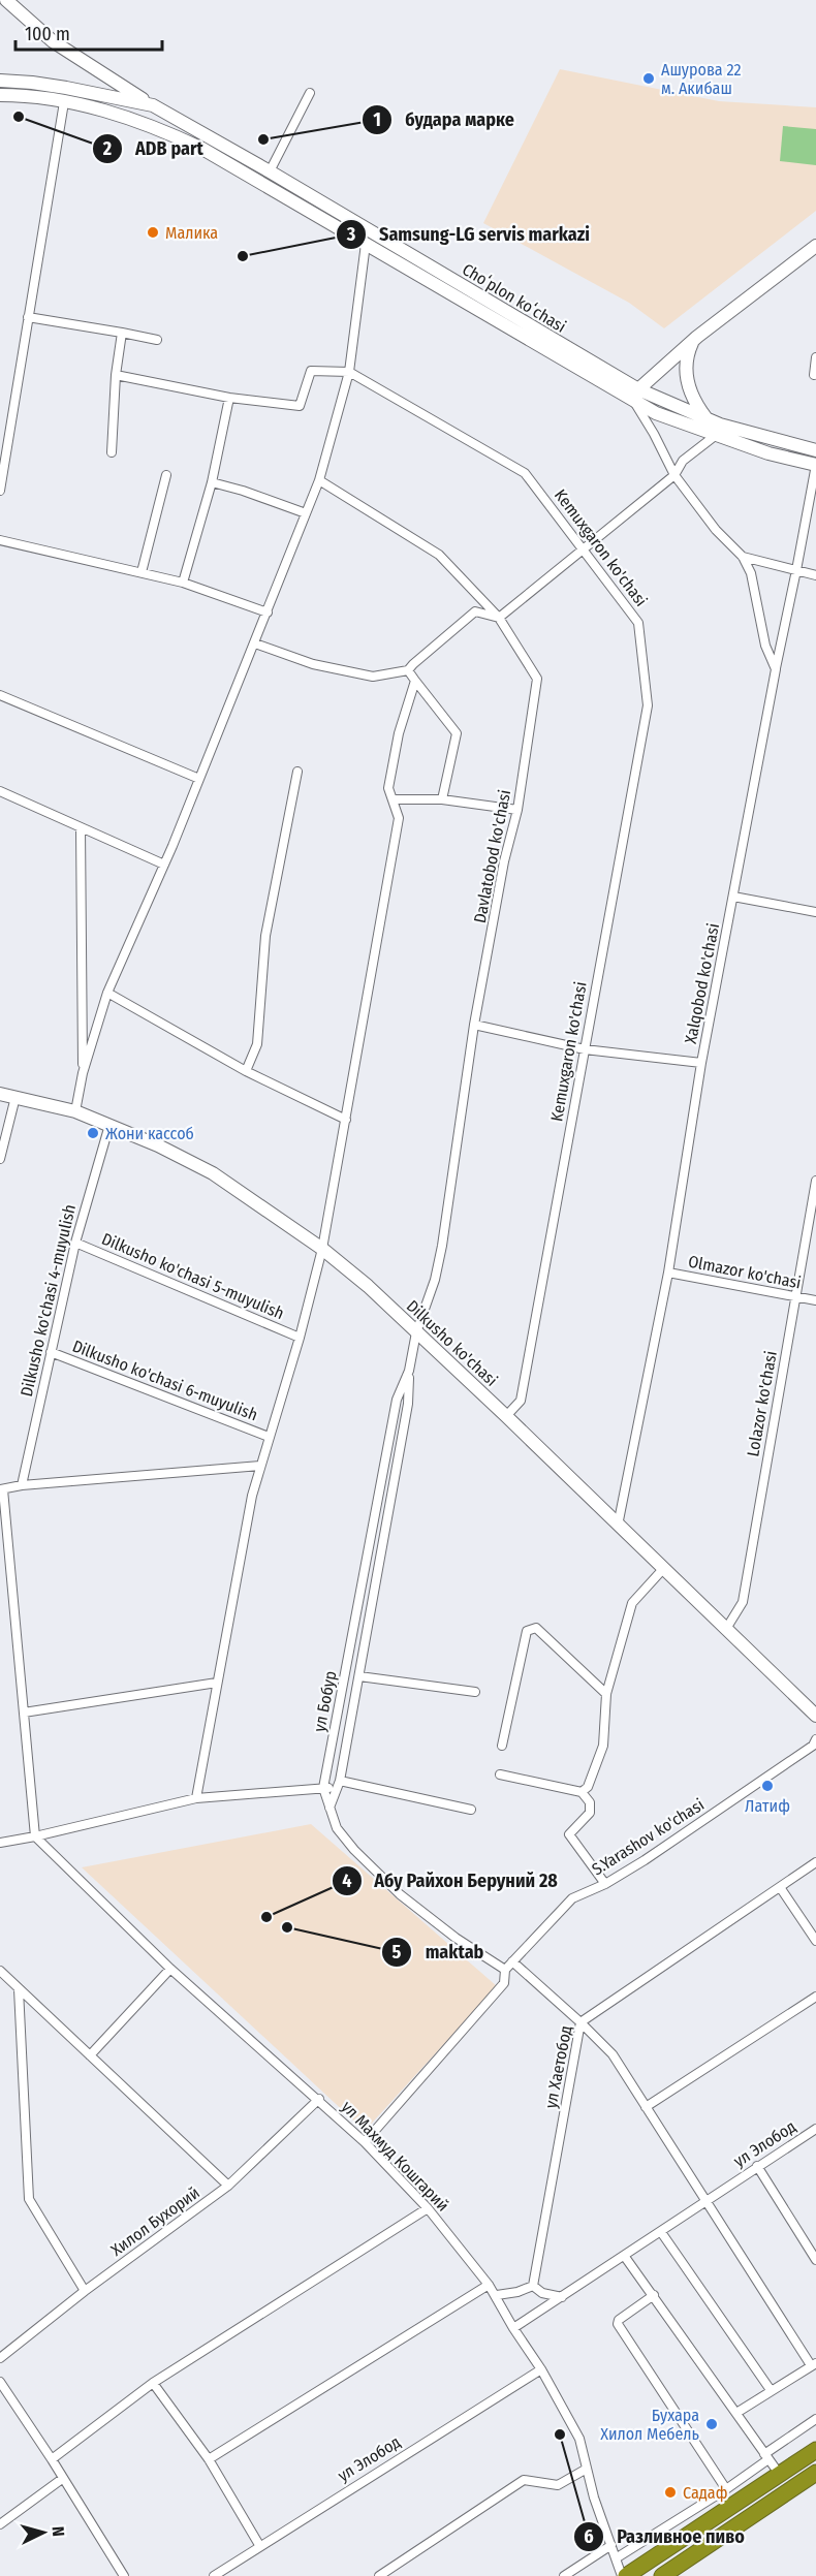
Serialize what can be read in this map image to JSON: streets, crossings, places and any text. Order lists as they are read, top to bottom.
{
  "streets": {
    "main road": ["Choʻplon koʻchasi", "Dilkusho ko'chasi"],
    "street": [
      "Kemuxgaron ko'chasi",
      "Davlatobod ko'chasi",
      "Xalqobod ko'chasi",
      "Olmazor ko'chasi",
      "Dilkusho ko'chasi 5-muyulish",
      "Dilkusho ko'chasi 4-muyulish",
      "Dilkusho ko'chasi 6-muyulish",
      "Lolazor ko'chasi",
      "ул Бобур",
      "S.Yarashov ko'chasi",
      "ул Хаетобод",
      "ул Элобод",
      "ул Махмуд Кошгарий",
      "Хилол Бухорий"
    ]
  },
  "crossings": [
    ["Choʻplon koʻchasi", "Xalqobod ko'chasi"],
    ["Kemuxgaron ko'chasi", "Dilkusho ko'chasi"],
    ["Davlatobod ko'chasi", "Dilkusho ko'chasi"],
    ["Davlatobod ko'chasi", "ул Бобур"],
    ["Xalqobod ko'chasi", "Olmazor ko'chasi"],
    ["Xalqobod ko'chasi", "Dilkusho ko'chasi"],
    ["Olmazor ko'chasi", "Lolazor ko'chasi"],
    ["Dilkusho ko'chasi 5-muyulish", "Dilkusho ko'chasi 4-muyulish"],
    ["Dilkusho ko'chasi 4-muyulish", "Dilkusho ko'chasi"],
    ["Dilkusho ko'chasi 4-muyulish", "Dilkusho ko'chasi 6-muyulish"],
    ["Dilkusho ko'chasi", "Lolazor ko'chasi"],
    ["Dilkusho ko'chasi", "ул Бобур"],
    ["S.Yarashov ko'chasi", "ул Махмуд Кошгарий"],
    ["ул Элобод", "ул Махмуд Кошгарий"],
    ["ул Махмуд Кошгарий", "Хилол Бухорий"]
  ],
  "places": [
    "Ашурова 22 м. Акибаш",
    "ADB part",
    "будара марке",
    "Малика",
    "Samsung-LG servis markazi",
    "Жони кассоб",
    "Латиф",
    "Абу Райхон Беруний 28",
    "maktab",
    "Бухара Хилол Мебель",
    "Разливное пиво",
    "Садаф"
  ],
  "scale_bar": "100 m",
  "north": "right"
}
